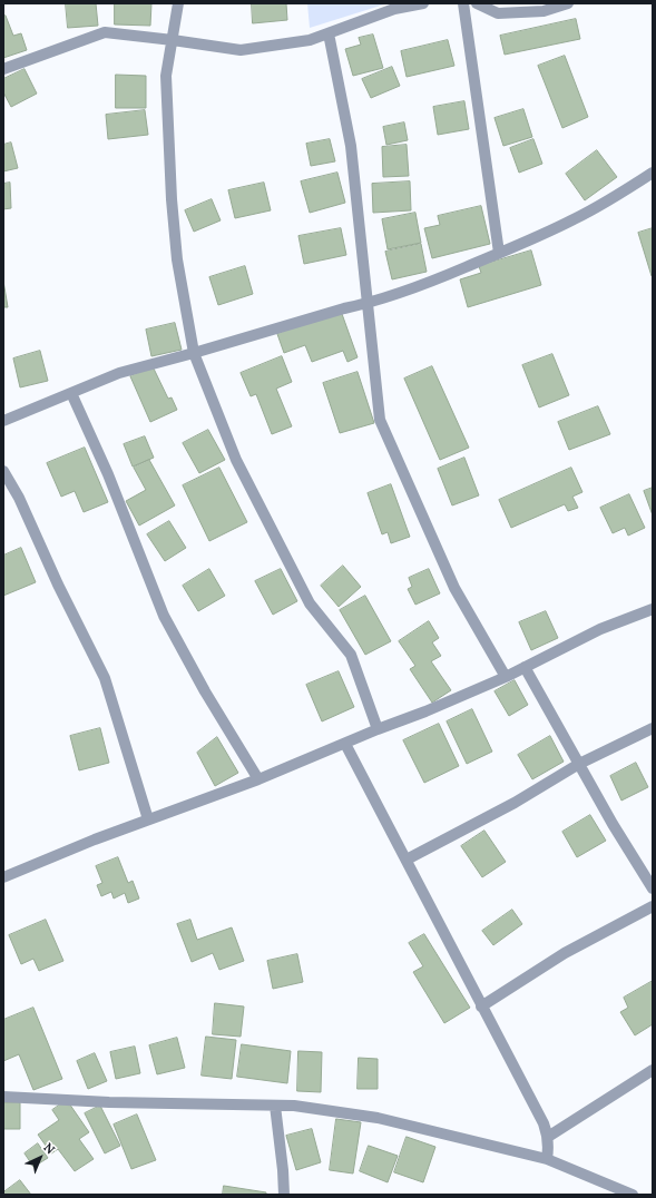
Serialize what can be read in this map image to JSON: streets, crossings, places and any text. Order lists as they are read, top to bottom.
{
  "north": "top right"
}
